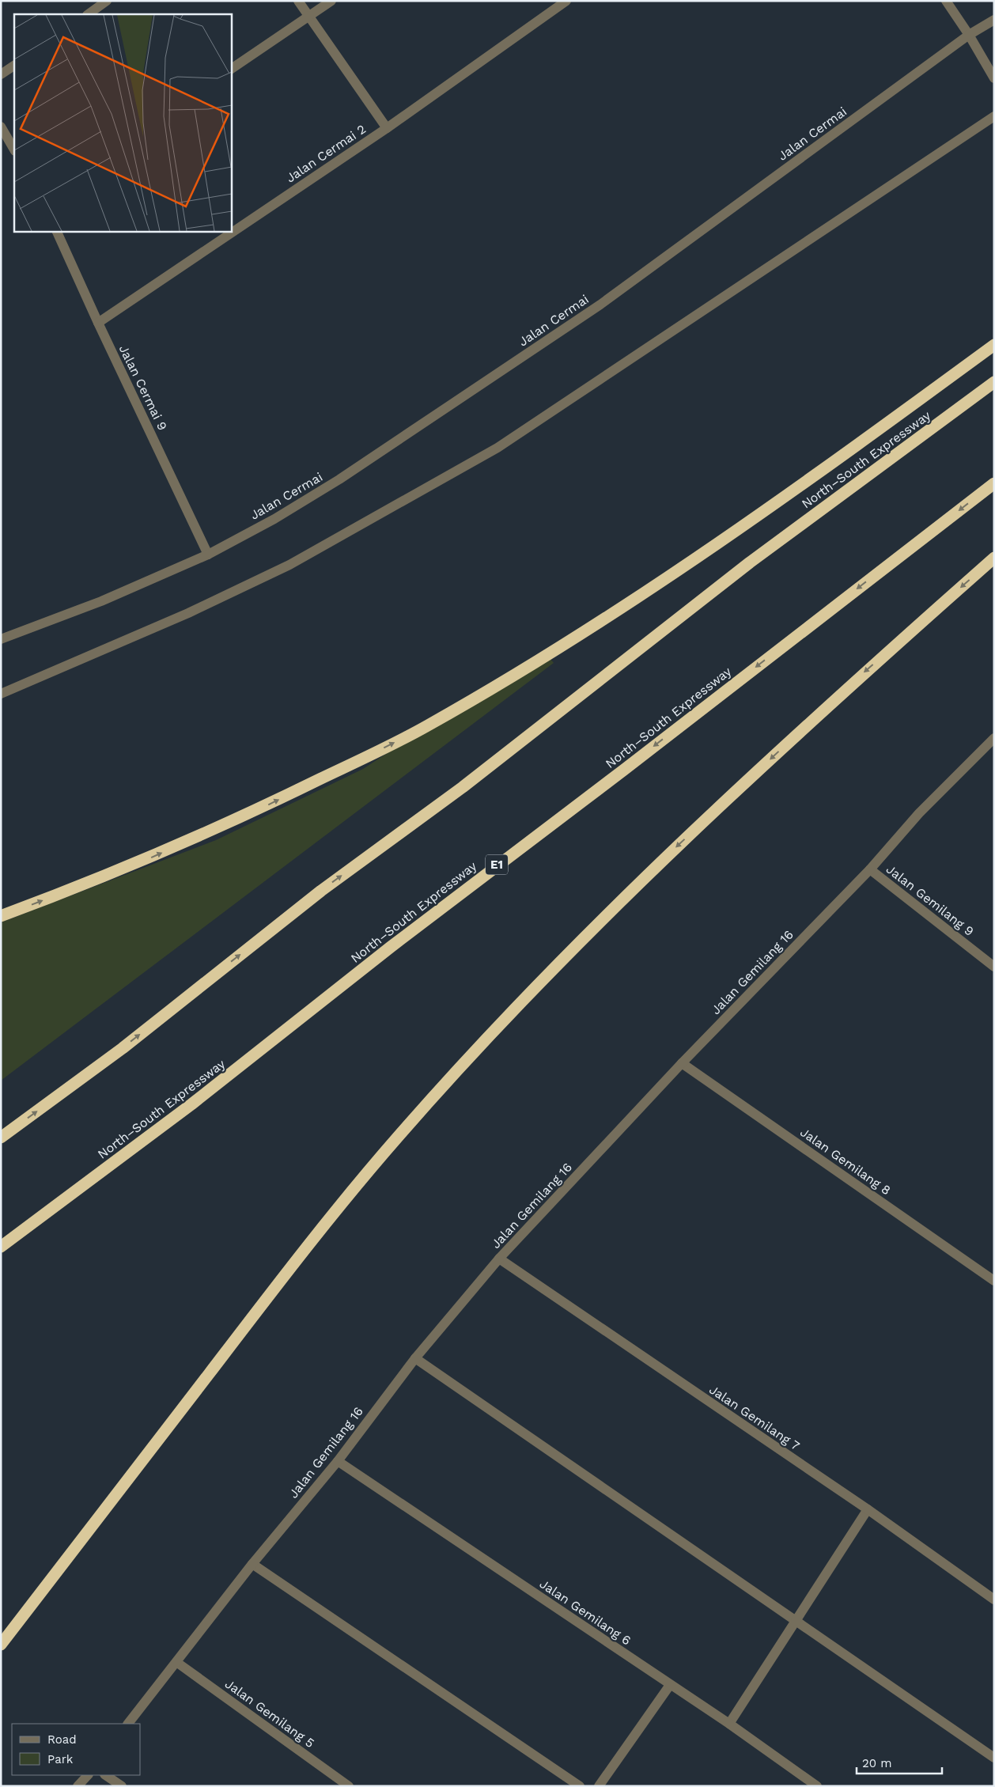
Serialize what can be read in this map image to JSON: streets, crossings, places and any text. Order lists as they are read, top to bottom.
{
  "streets": {
    "highway": ["North–South Expressway", "E1"],
    "street": [
      "Jalan Cermai",
      "Jalan Cermai 2",
      "Jalan Cermai 9",
      "Jalan Gemilang 9",
      "Jalan Gemilang 16",
      "Jalan Gemilang 8",
      "Jalan Gemilang 7",
      "Jalan Gemilang 6",
      "Jalan Gemilang 5"
    ]
  },
  "crossings": [
    ["Jalan Cermai", "Jalan Cermai 9"],
    ["Jalan Cermai 2", "Jalan Cermai 9"],
    ["Jalan Gemilang 9", "Jalan Gemilang 16"],
    ["Jalan Gemilang 16", "Jalan Gemilang 8"],
    ["Jalan Gemilang 16", "Jalan Gemilang 7"],
    ["Jalan Gemilang 16", "Jalan Gemilang 6"],
    ["Jalan Gemilang 16", "Jalan Gemilang 5"]
  ],
  "legend": ["Road", "Park"],
  "scale_bar": "20 m"
}
